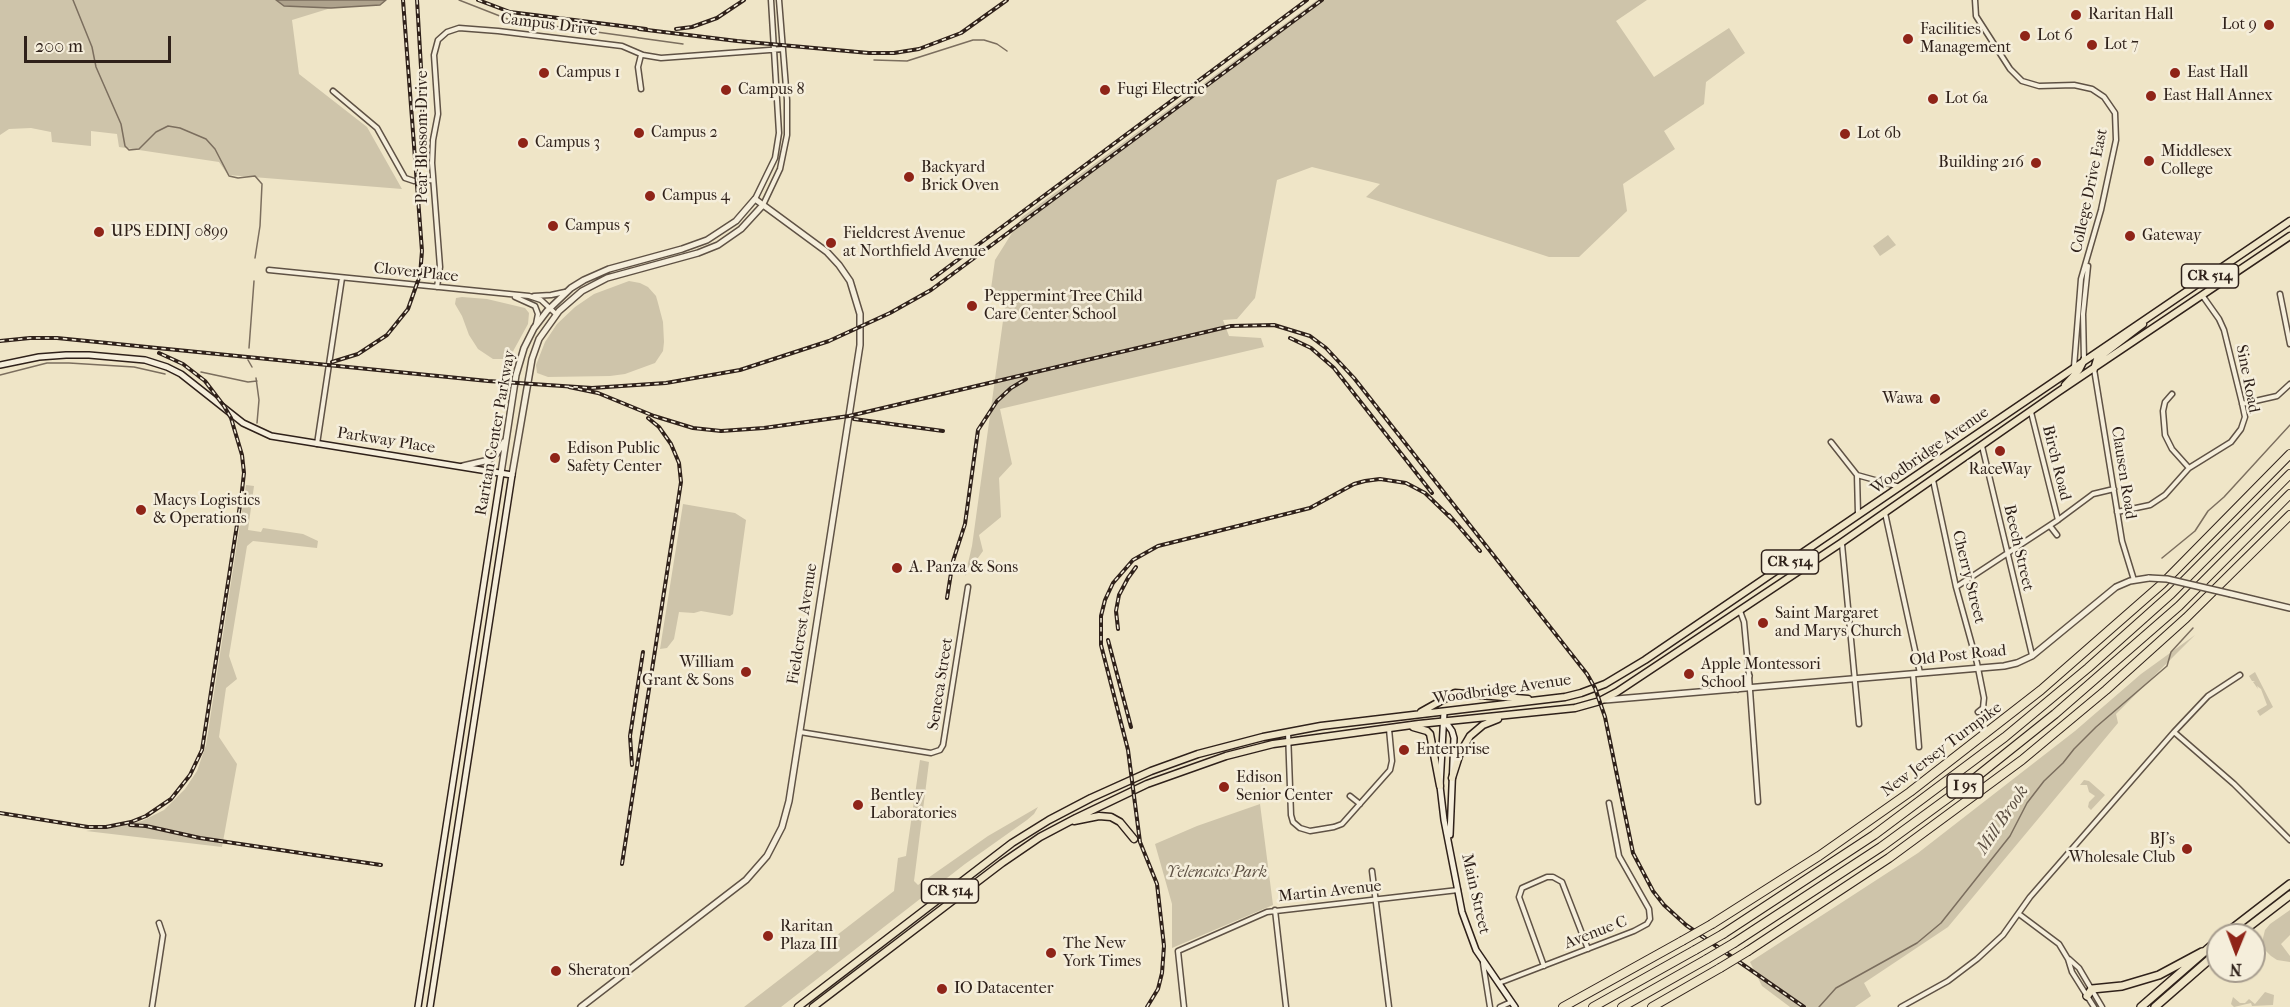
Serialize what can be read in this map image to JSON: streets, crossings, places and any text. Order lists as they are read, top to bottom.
{
  "streets": {
    "highway": ["New Jersey Turnpike", "I 95"],
    "main road": ["CR 514", "Woodbridge Avenue"],
    "street": [
      "Campus Drive",
      "Pear Blossom Drive",
      "College Drive East",
      "Clover Place",
      "Sine Road",
      "Raritan Center Parkway",
      "Parkway Place",
      "Birch Road",
      "Clausen Road",
      "Beech Street",
      "Cherry Street",
      "Fieldcrest Avenue",
      "Old Post Road",
      "Seneca Street",
      "Martin Avenue",
      "Main Street",
      "Avenue C"
    ]
  },
  "crossings": [
    ["Campus Drive", "Pear Blossom Drive"],
    ["Campus Drive", "Raritan Center Parkway"],
    ["Pear Blossom Drive", "Clover Place"],
    ["College Drive East", "Woodbridge Avenue"],
    ["Clover Place", "Raritan Center Parkway"],
    ["Clover Place", "Parkway Place"],
    ["Sine Road", "Woodbridge Avenue"],
    ["Sine Road", "Clausen Road"],
    ["Raritan Center Parkway", "Parkway Place"],
    ["Raritan Center Parkway", "Fieldcrest Avenue"],
    ["Woodbridge Avenue", "Birch Road"],
    ["Woodbridge Avenue", "Clausen Road"],
    ["Woodbridge Avenue", "Beech Street"],
    ["Woodbridge Avenue", "Cherry Street"],
    ["Woodbridge Avenue", "Old Post Road"],
    ["Woodbridge Avenue", "Main Street"],
    ["Clausen Road", "Old Post Road"],
    ["Beech Street", "Old Post Road"],
    ["Cherry Street", "Old Post Road"],
    ["Fieldcrest Avenue", "Seneca Street"],
    ["Martin Avenue", "Main Street"],
    ["Main Street", "Avenue C"]
  ],
  "water": ["Mill Brook"],
  "parks": ["Yelencsics Park"],
  "places": [
    "Raritan Hall",
    "Lot 9",
    "Lot 6",
    "Facilities Management",
    "Lot 7",
    "Campus 1",
    "East Hall",
    "Campus 8",
    "Fugi Electric",
    "East Hall Annex",
    "Lot 6a",
    "Campus 2",
    "Lot 6b",
    "Campus 3",
    "Middlesex College",
    "Building 216",
    "Backyard Brick Oven",
    "Campus 4",
    "Campus 5",
    "UPS EDINJ 0899",
    "Gateway",
    "Fieldcrest Avenue at Northfield Avenue",
    "Peppermint Tree Child Care Center School",
    "Wawa",
    "RaceWay",
    "Edison Public Safety Center",
    "Macys Logistics & Operations",
    "A. Panza & Sons",
    "Saint Margaret and Marys Church",
    "William Grant & Sons",
    "Apple Montessori School",
    "Enterprise",
    "Edison Senior Center",
    "Bentley Laboratories",
    "BJ's Wholesale Club",
    "Raritan Plaza III",
    "The New York Times",
    "Sheraton",
    "IO Datacenter"
  ],
  "scale_bar": "200 m",
  "north": "bottom"
}
